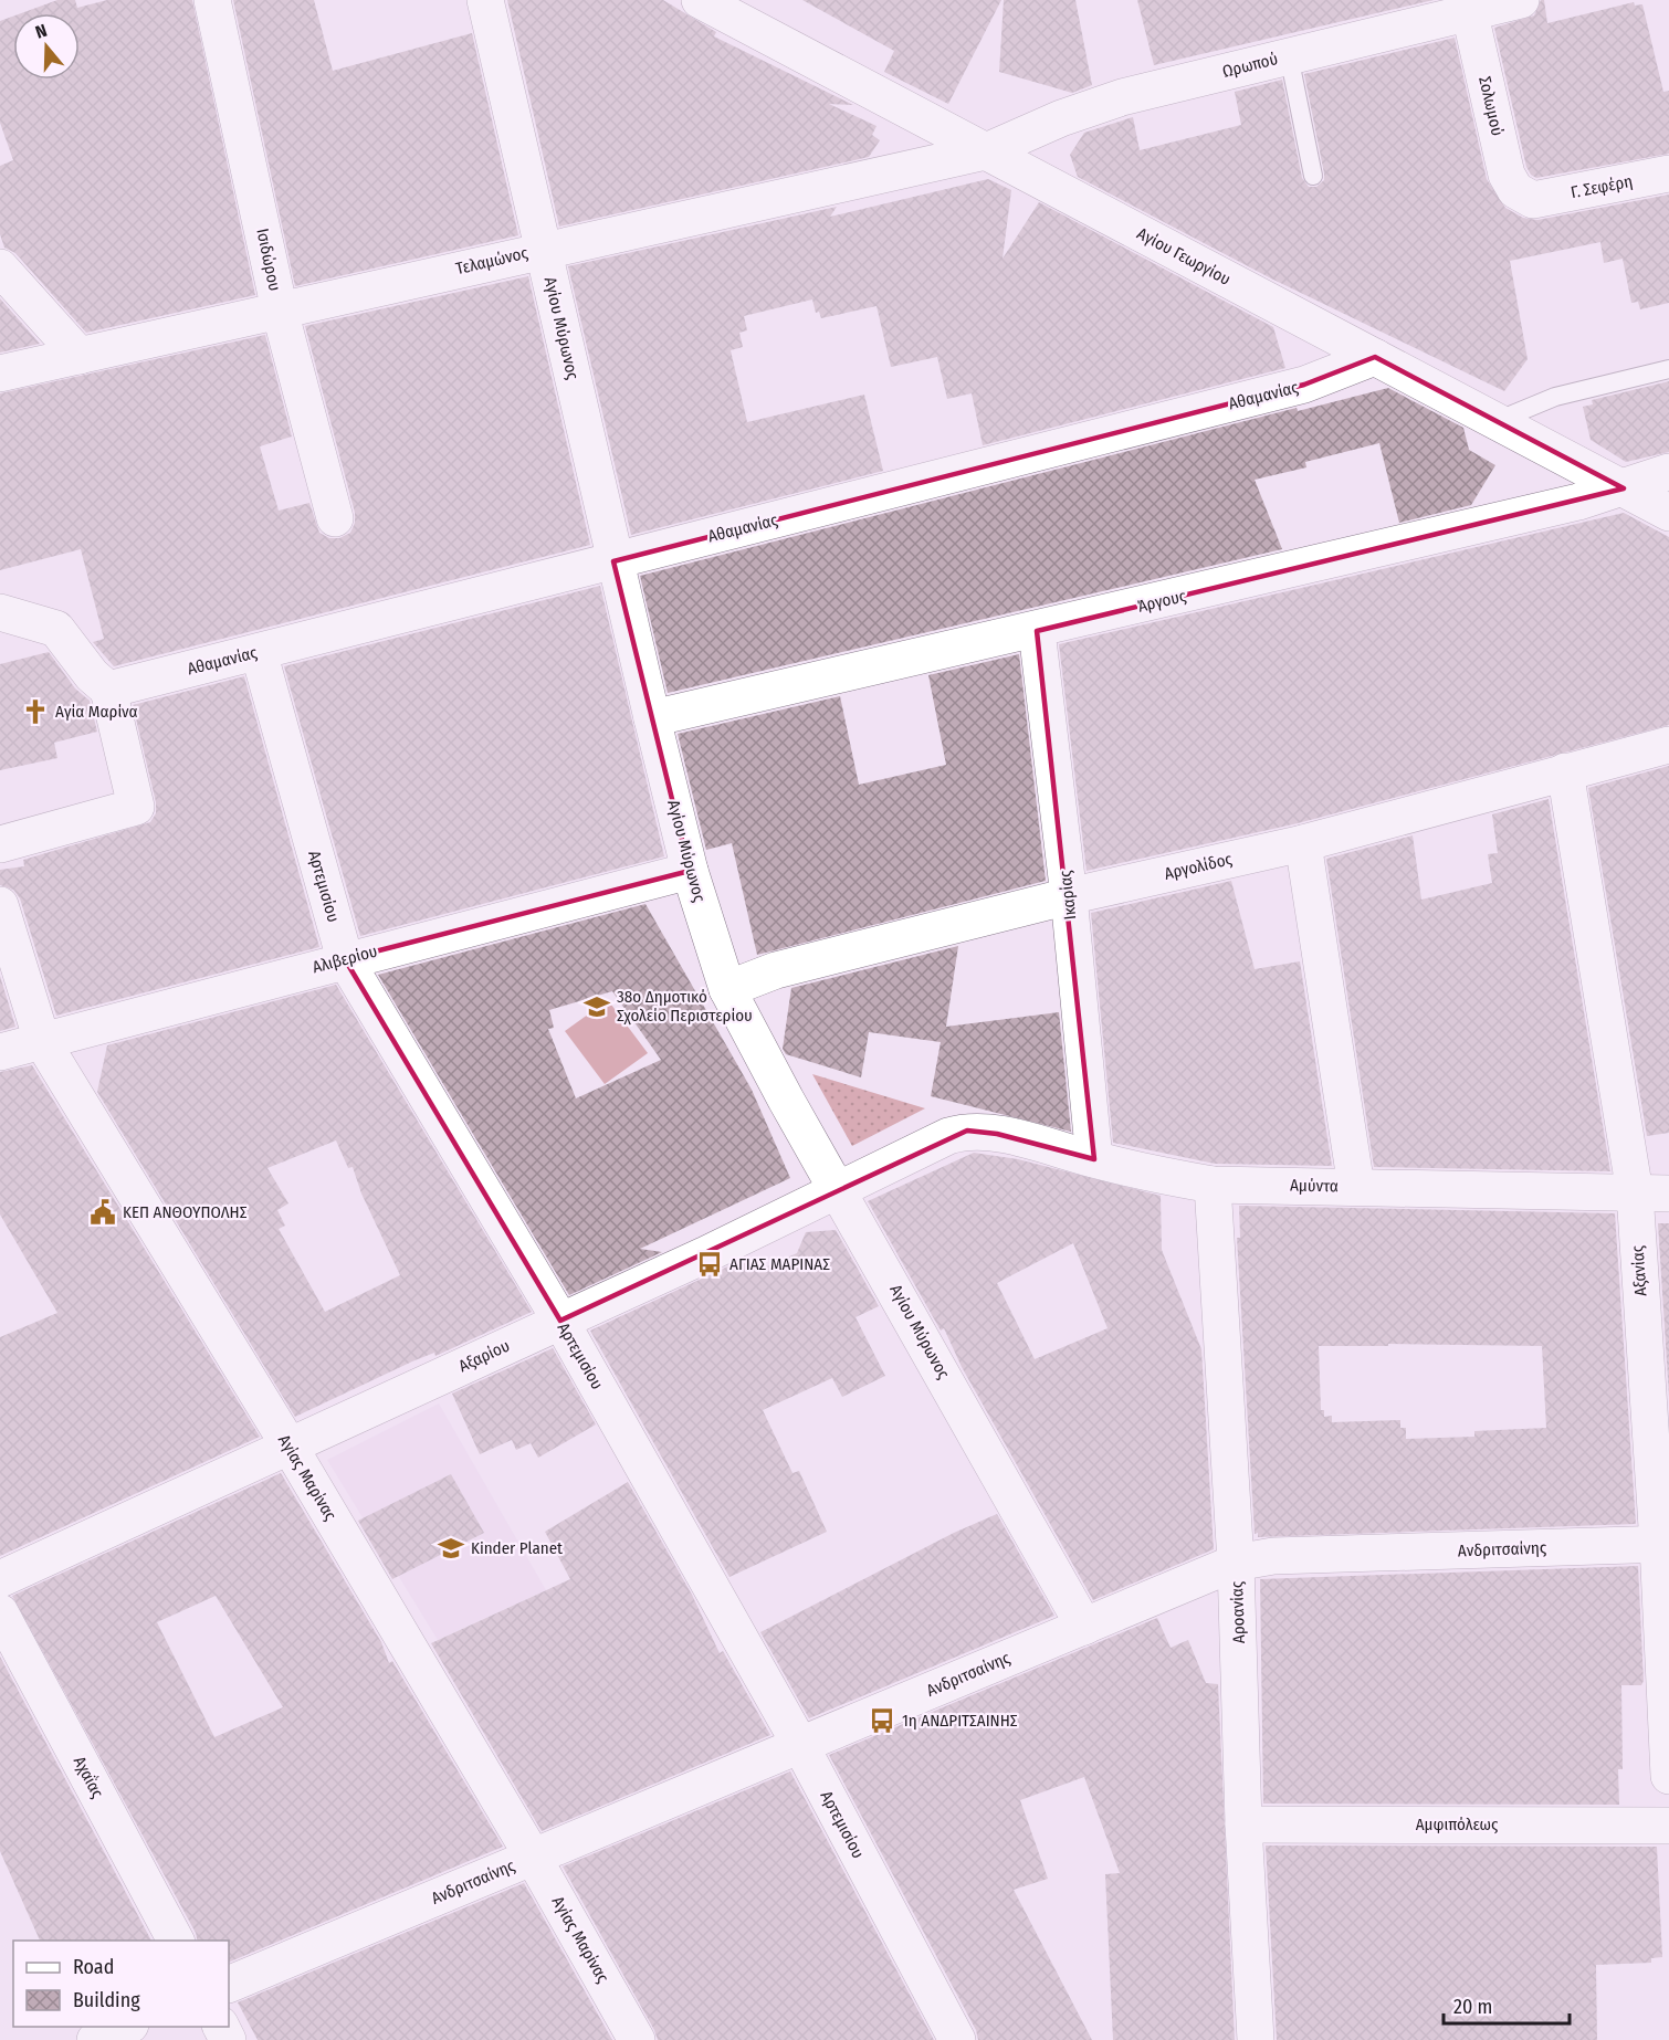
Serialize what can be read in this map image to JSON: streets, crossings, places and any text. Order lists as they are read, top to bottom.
{
  "streets": {
    "street": [
      "Ωρωπού",
      "Σολωμού",
      "Γ. Σεφέρη",
      "Αγίου Γεωργίου",
      "Ισιδώρου",
      "Τελαμώνος",
      "Αγίου Μύρωνος",
      "Αθαμανίας",
      "Άργους",
      "Αργολίδος",
      "Αρτεμισίου",
      "Ικαρίας",
      "Αλιβερίου",
      "Αμύντα",
      "Αξανίας",
      "Αξαρίου",
      "Αγίας Μαρίνας",
      "Ανδριτσαίνης",
      "Αροανίας",
      "Αχαΐας",
      "Αμφιπόλεως"
    ]
  },
  "crossings": [
    ["Ωρωπού", "Σολωμού"],
    ["Ωρωπού", "Αγίου Γεωργίου"],
    ["Ωρωπού", "Τελαμώνος"],
    ["Σολωμού", "Γ. Σεφέρη"],
    ["Αγίου Γεωργίου", "Τελαμώνος"],
    ["Αγίου Γεωργίου", "Αθαμανίας"],
    ["Αγίου Γεωργίου", "Άργους"],
    ["Ισιδώρου", "Τελαμώνος"],
    ["Τελαμώνος", "Αγίου Μύρωνος"],
    ["Αγίου Μύρωνος", "Αθαμανίας"],
    ["Αγίου Μύρωνος", "Άργους"],
    ["Αγίου Μύρωνος", "Αργολίδος"],
    ["Αγίου Μύρωνος", "Αλιβερίου"],
    ["Αγίου Μύρωνος", "Αξαρίου"],
    ["Αγίου Μύρωνος", "Ανδριτσαίνης"],
    ["Αθαμανίας", "Αρτεμισίου"],
    ["Άργους", "Ικαρίας"],
    ["Αργολίδος", "Ικαρίας"],
    ["Αργολίδος", "Αξανίας"],
    ["Αρτεμισίου", "Αλιβερίου"],
    ["Αρτεμισίου", "Αξαρίου"],
    ["Αρτεμισίου", "Ανδριτσαίνης"],
    ["Ικαρίας", "Αμύντα"],
    ["Αλιβερίου", "Αγίας Μαρίνας"],
    ["Αμύντα", "Αξανίας"],
    ["Αμύντα", "Αξαρίου"],
    ["Αμύντα", "Αροανίας"],
    ["Αξανίας", "Ανδριτσαίνης"],
    ["Αξαρίου", "Αγίας Μαρίνας"],
    ["Αγίας Μαρίνας", "Ανδριτσαίνης"],
    ["Ανδριτσαίνης", "Αροανίας"],
    ["Αροανίας", "Αμφιπόλεως"]
  ],
  "places": {
    "church": ["Αγία Μαρίνα"],
    "school or university": ["38ο Δημοτικό Σχολείο Περιστερίου", "Kinder Planet"],
    "public building": ["ΚΕΠ ΑΝΘΟΥΠΟΛΗΣ"],
    "bus stop": ["ΑΓΙΑΣ ΜΑΡΙΝΑΣ", "1η ΑΝΔΡΙΤΣΑΙΝΗΣ"]
  },
  "legend": ["Road", "Building"],
  "scale_bar": "20 m",
  "north": "top"
}
